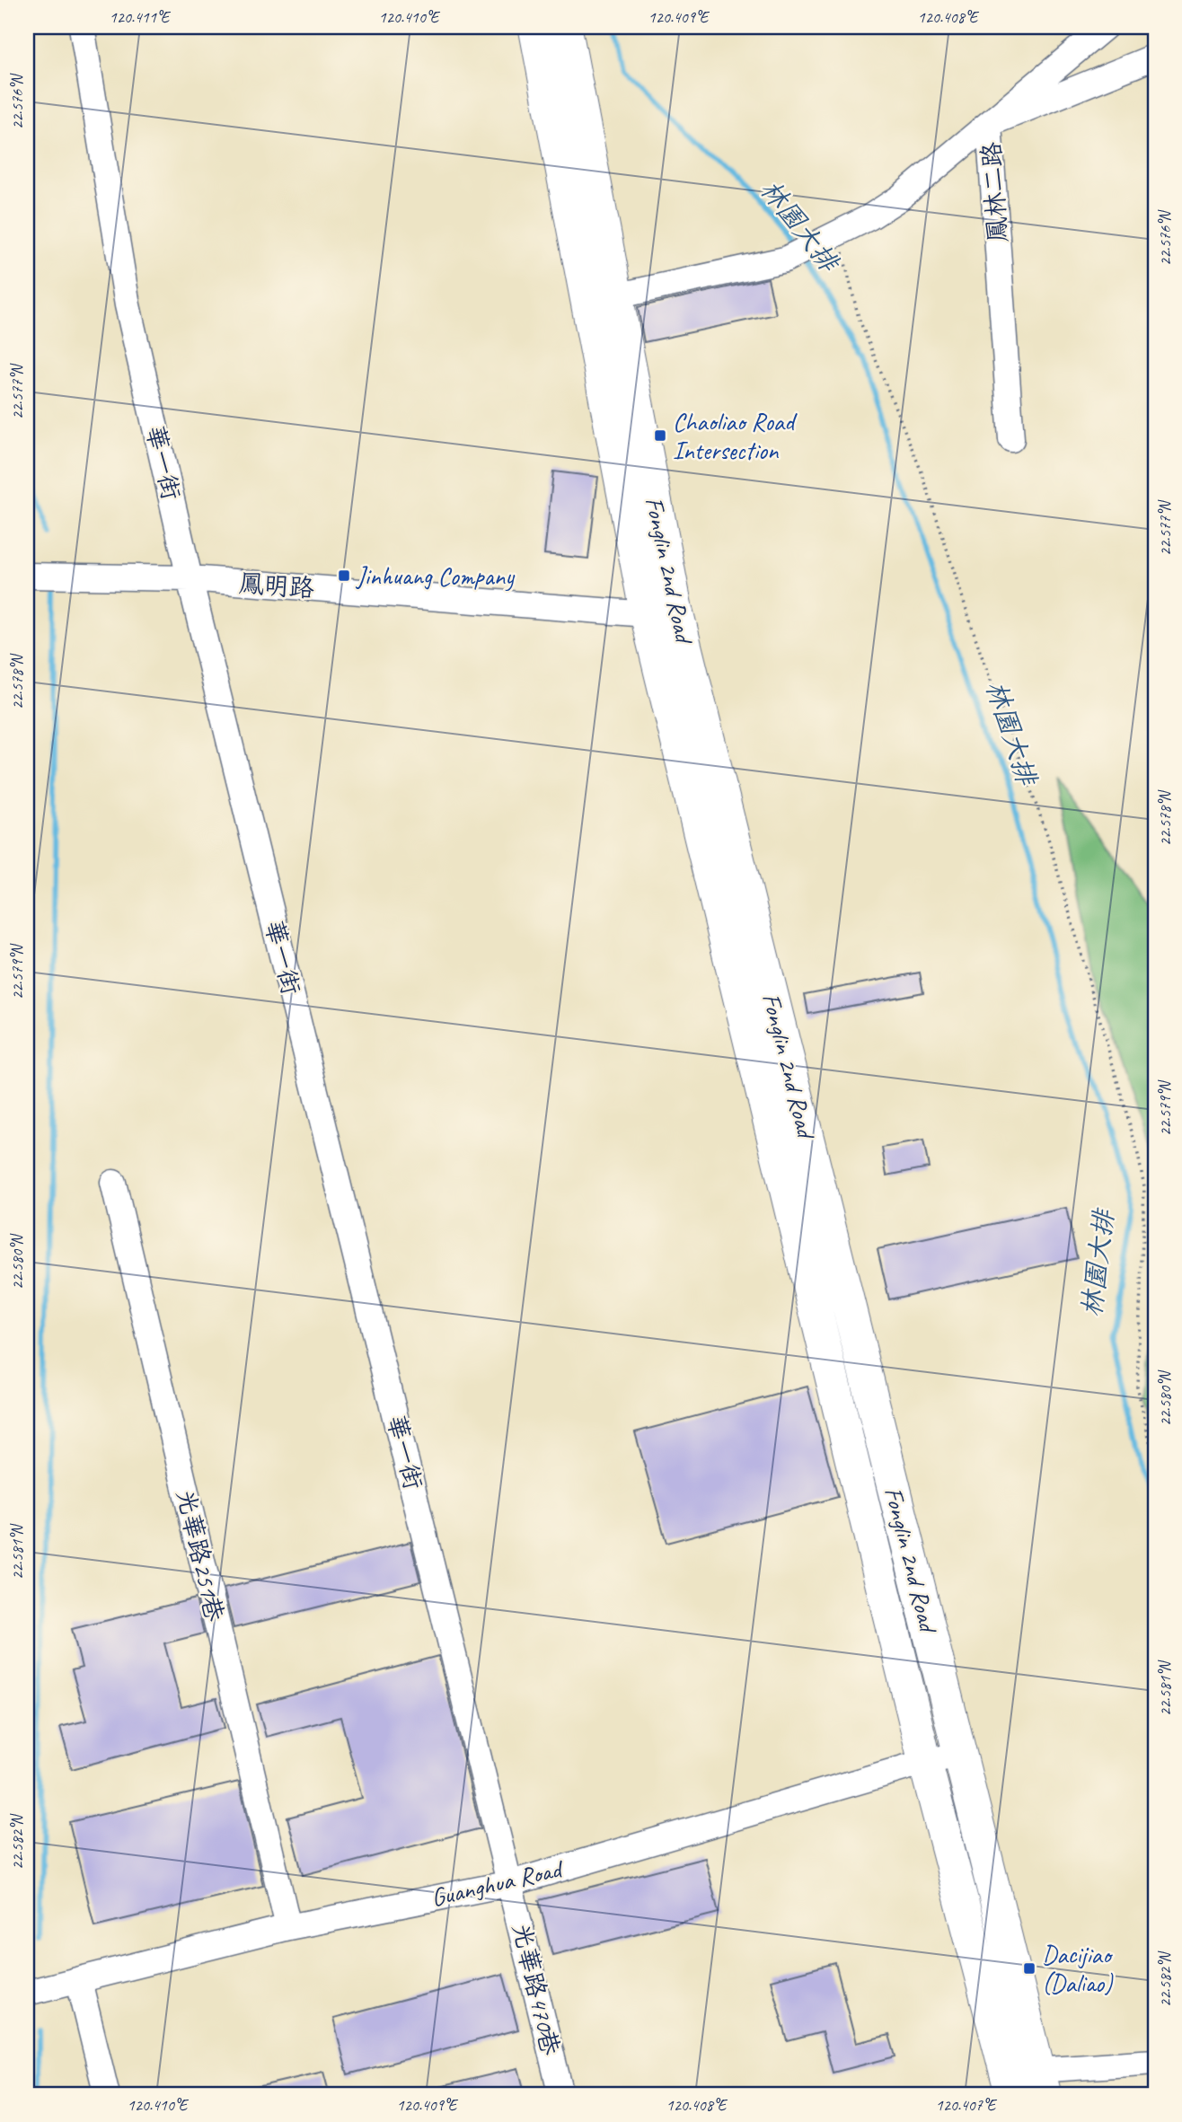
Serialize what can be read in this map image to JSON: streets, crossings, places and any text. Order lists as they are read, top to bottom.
{
  "streets": {
    "main road": ["Fonglin 2nd Road"],
    "street": [
      "鳳林二路",
      "華一街",
      "鳳明路",
      "光華路251巷",
      "Guanghua Road",
      "光華路470巷"
    ]
  },
  "crossings": [
    ["華一街", "鳳明路"],
    ["華一街", "Guanghua Road"],
    ["華一街", "光華路470巷"],
    ["Fonglin 2nd Road", "鳳明路"],
    ["Fonglin 2nd Road", "Guanghua Road"],
    ["光華路251巷", "Guanghua Road"],
    ["Guanghua Road", "光華路470巷"]
  ],
  "water": ["林園大排"],
  "places": {
    "transit": ["Chaoliao Road Intersection", "Jinhuang Company", "Dacijiao (Daliao)"]
  },
  "coordinates": [
    "120.411°E",
    "120.410°E",
    "120.409°E",
    "120.408°E",
    "22.576°N",
    "22.577°N",
    "22.578°N",
    "22.579°N",
    "22.580°N",
    "22.581°N",
    "22.582°N",
    "120.407°E"
  ]
}
